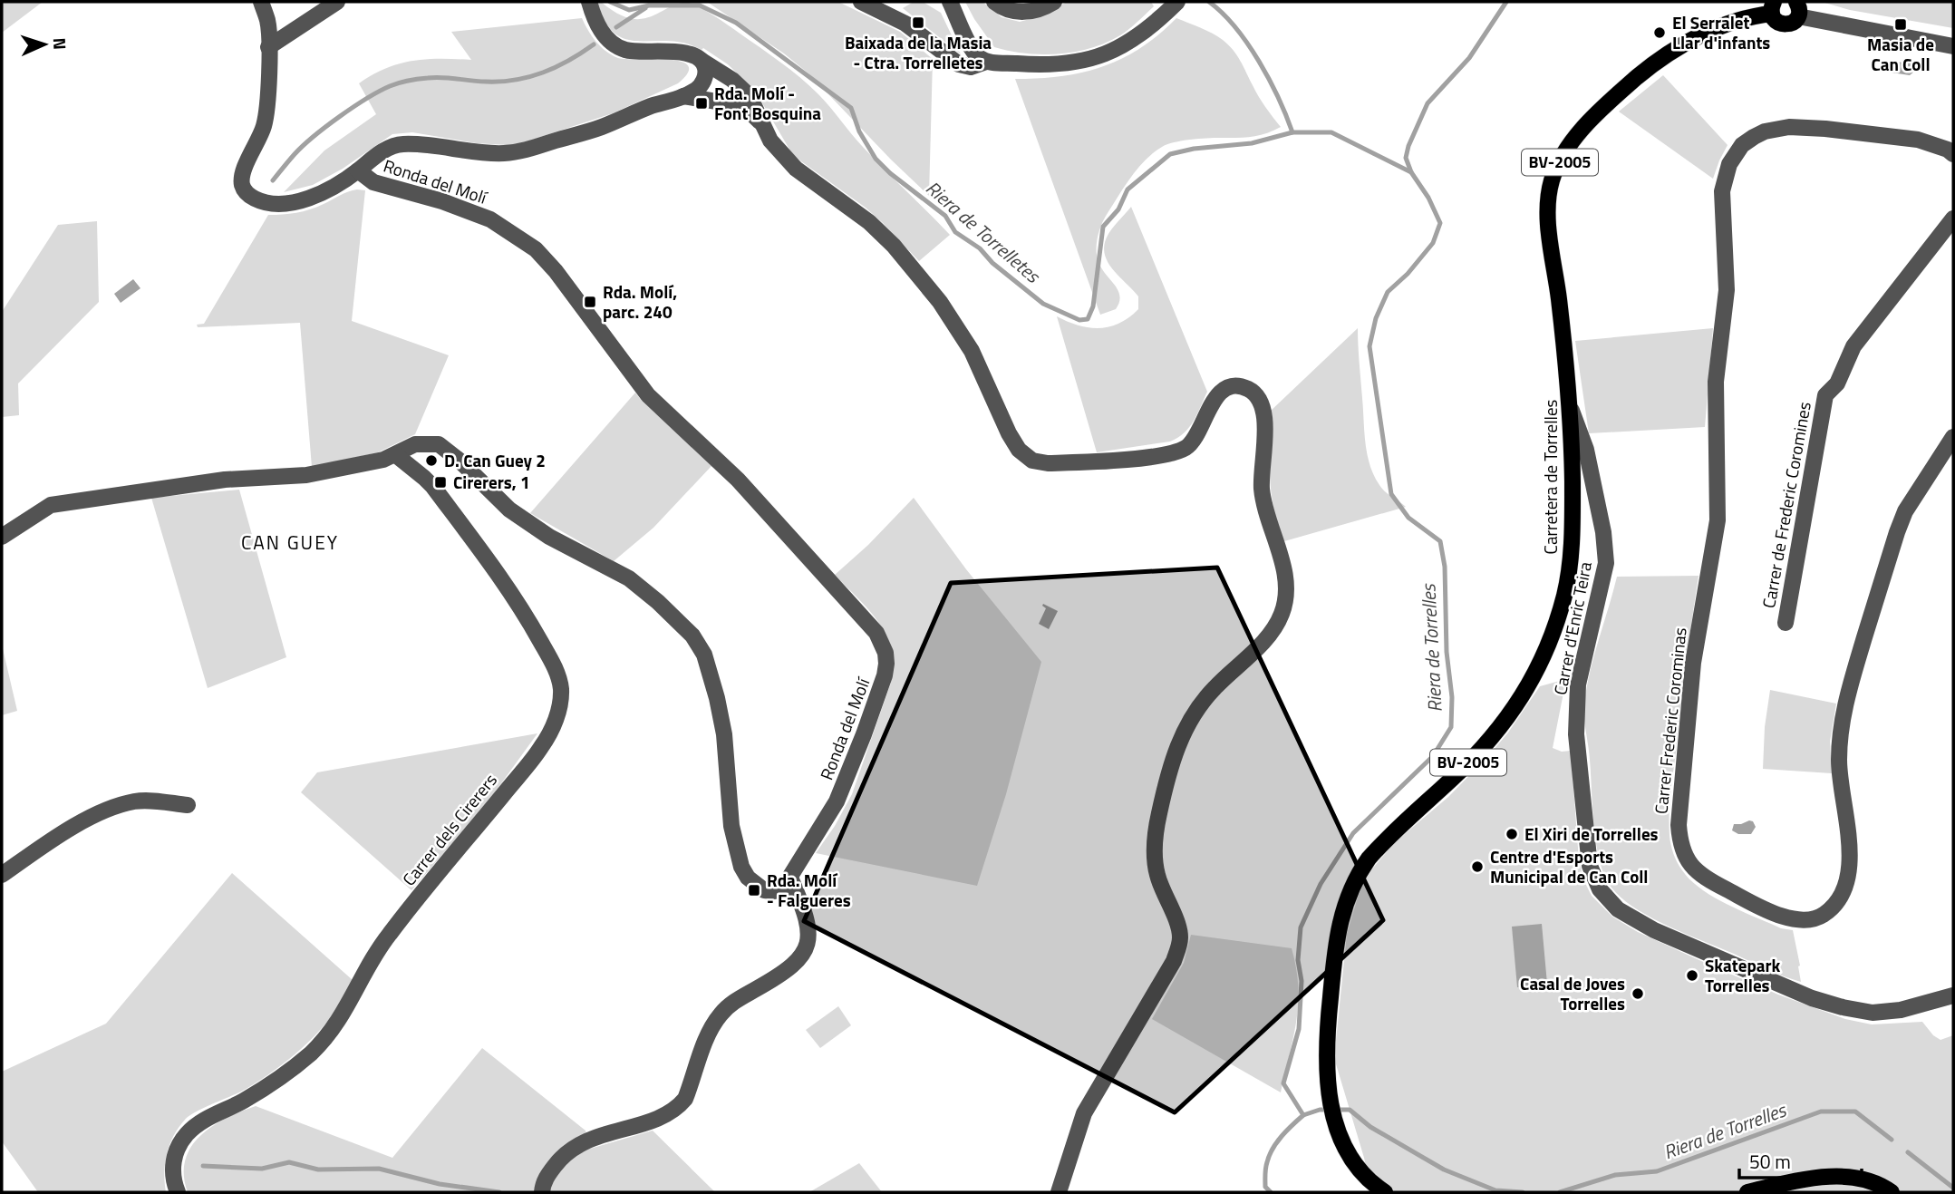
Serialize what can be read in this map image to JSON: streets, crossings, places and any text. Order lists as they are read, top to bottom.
{
  "streets": {
    "main road": ["BV-2005", "Carretera de Torrelles"],
    "street": [
      "Ronda del Molí",
      "Carrer de Frederic Coromines",
      "Carrer d'Enric Teira",
      "Carrer Frederic Corominas",
      "Carrer dels Cirerers"
    ]
  },
  "crossings": [
    ["BV-2005", "Carretera de Torrelles"],
    ["Carretera de Torrelles", "Carrer d'Enric Teira"]
  ],
  "districts": ["CAN GUEY"],
  "water": ["Riera de Torrelletes", "Riera de Torrelles"],
  "places": {
    "transit": [
      "Baixada de la Masia - Ctra. Torrelletes",
      "Masia de Can Coll",
      "Rda. Molí - Font Bosquina",
      "Rda. Molí, parc. 240",
      "Cirerers, 1",
      "Rda. Molí - Falgueres"
    ],
    "other": [
      "El Serralet Llar d'infants",
      "D. Can Guey 2",
      "El Xiri de Torrelles",
      "Centre d'Esports Municipal de Can Coll",
      "Skatepark Torrelles",
      "Casal de Joves Torrelles"
    ]
  },
  "scale_bar": "50 m",
  "north": "right"
}
